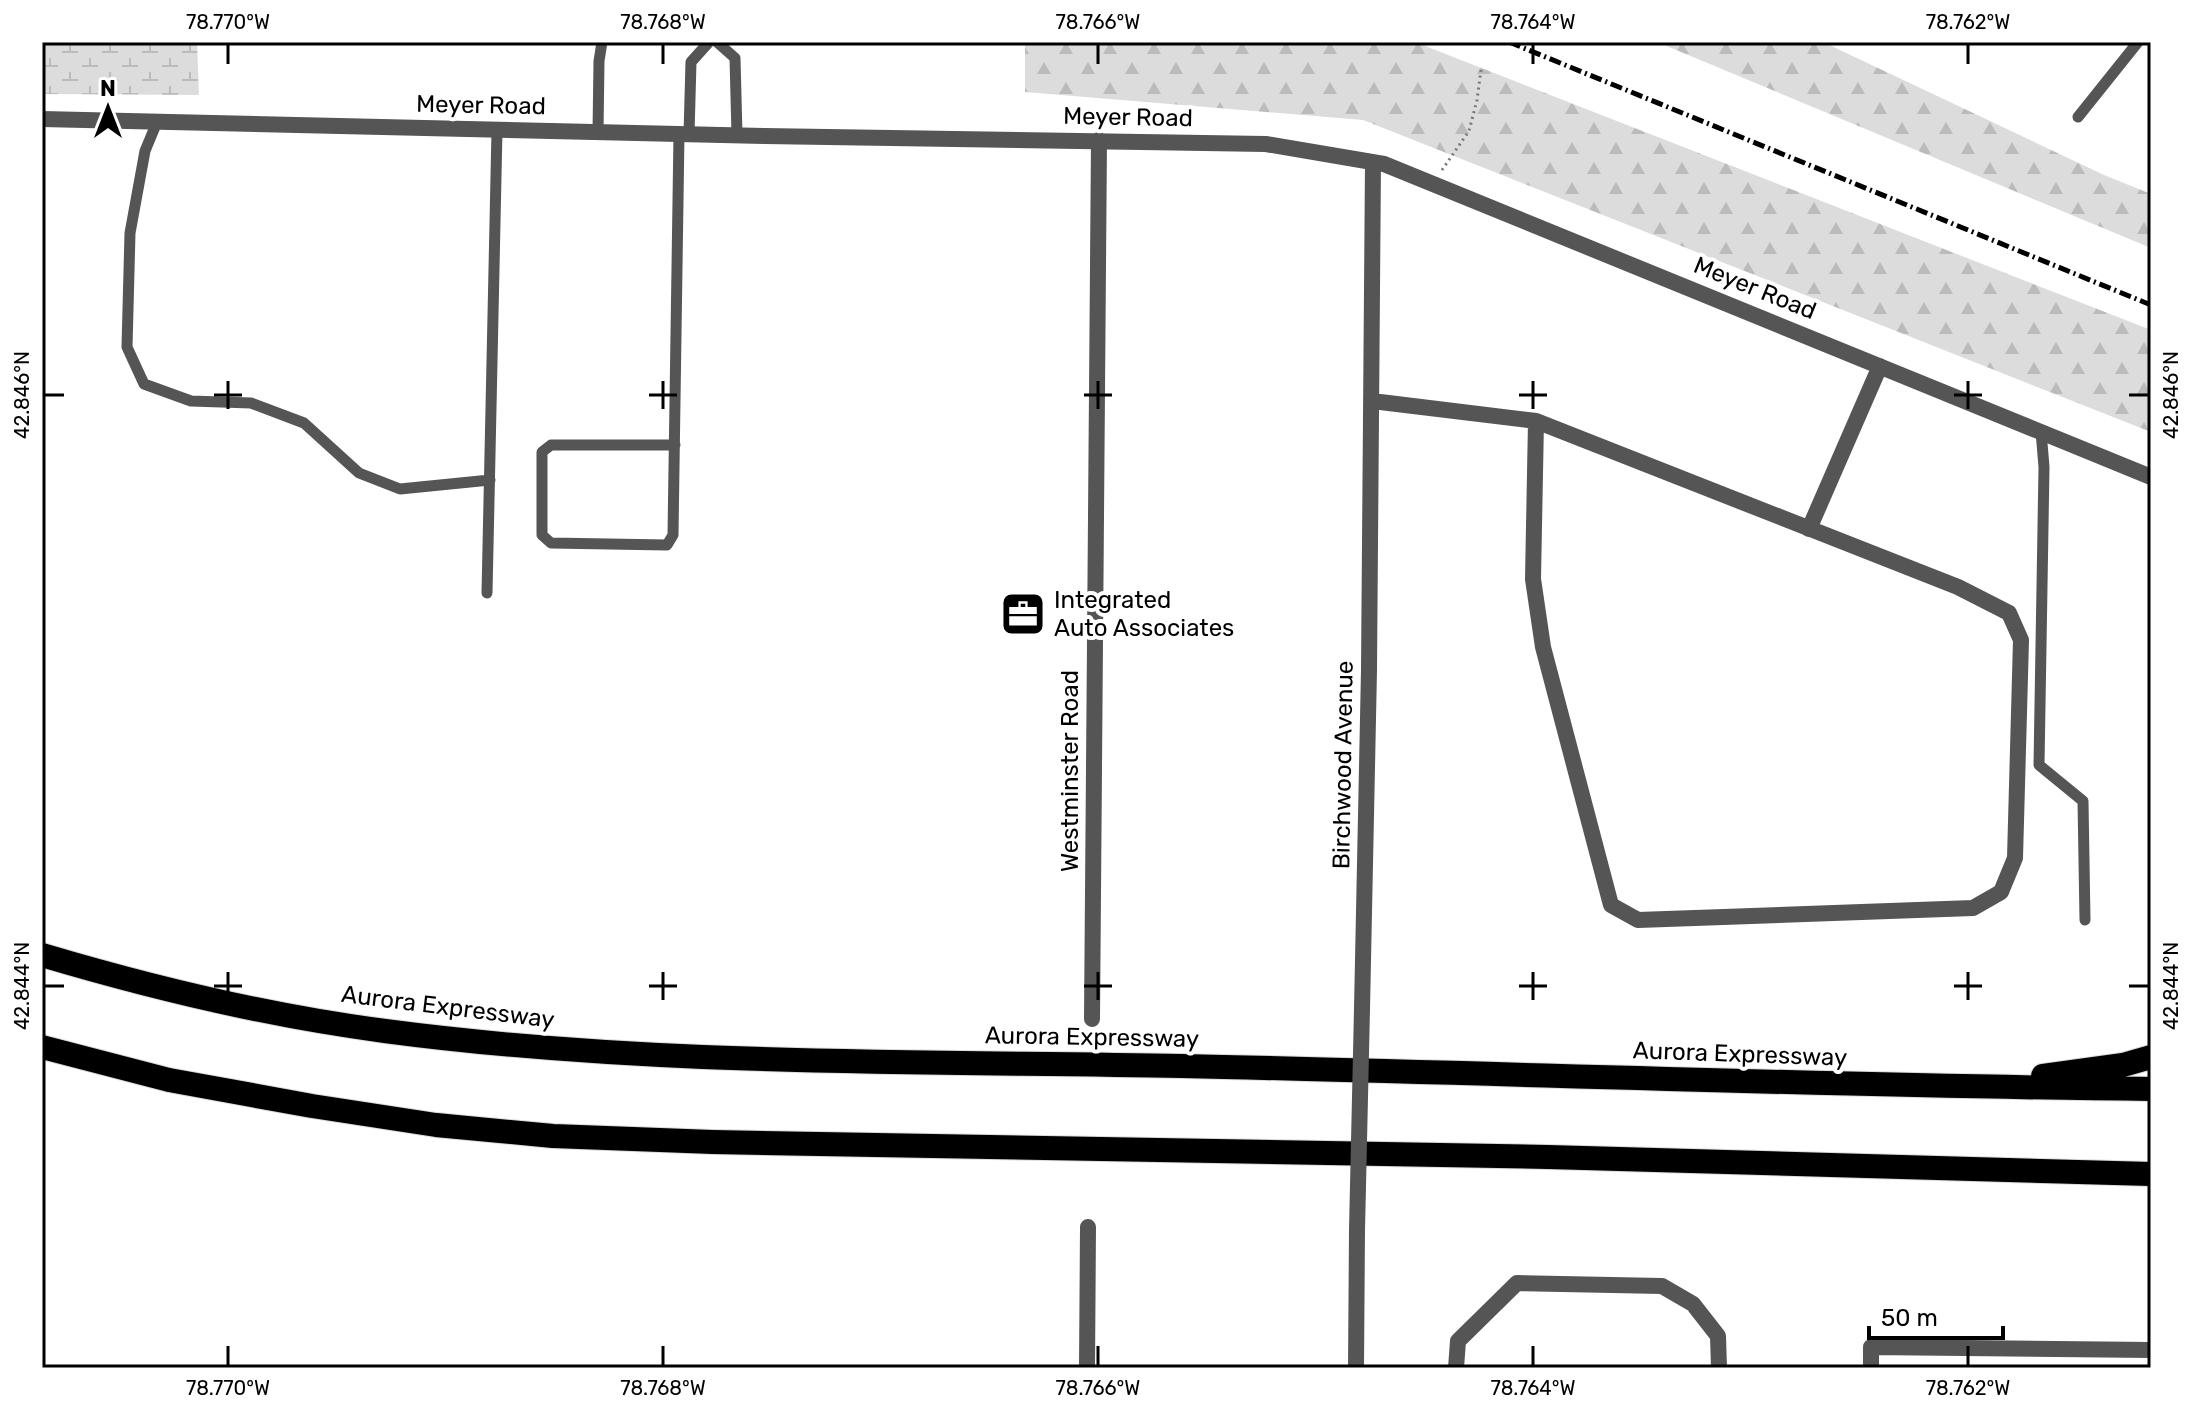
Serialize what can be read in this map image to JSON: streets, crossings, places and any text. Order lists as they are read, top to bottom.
{
  "streets": {
    "highway": ["Aurora Expressway"],
    "street": ["Meyer Road", "Birchwood Avenue", "Westminster Road"]
  },
  "crossings": [
    ["Meyer Road", "Birchwood Avenue"],
    ["Meyer Road", "Westminster Road"]
  ],
  "places": {
    "office": ["Integrated Auto Associates"]
  },
  "scale_bar": "50 m",
  "north": "top",
  "coordinates": [
    "78.770°W",
    "78.768°W",
    "78.766°W",
    "78.764°W",
    "78.762°W",
    "42.846°N",
    "42.844°N"
  ]
}
